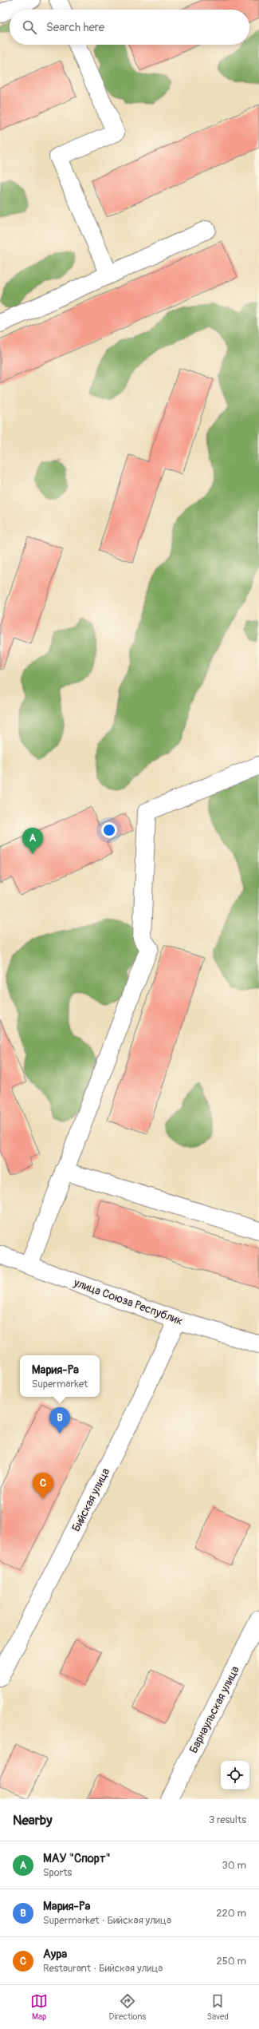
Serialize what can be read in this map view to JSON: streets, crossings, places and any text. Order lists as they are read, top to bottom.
{
  "streets": {
    "street": ["улица Союза Республик", "Бийская улица", "Барнаульская улица"]
  },
  "crossings": [
    ["улица Союза Республик", "Бийская улица"]
  ],
  "page": {
    "search": "Search here",
    "pins": ["A", "B", "C"],
    "popup": ["Мария-Ра", "Supermarket"],
    "heading": ["Nearby", "3 results"],
    "list": [
      {
        "mark": "A",
        "name": "МАУ \"Спорт\"",
        "note": "Sports",
        "value": "30 m"
      },
      {
        "mark": "B",
        "name": "Мария-Ра",
        "note": "Supermarket · Бийская улица",
        "value": "220 m"
      },
      {
        "mark": "C",
        "name": "Аура",
        "note": "Restaurant · Бийская улица",
        "value": "250 m"
      }
    ],
    "nav": ["Map", "Directions", "Saved"]
  }
}
